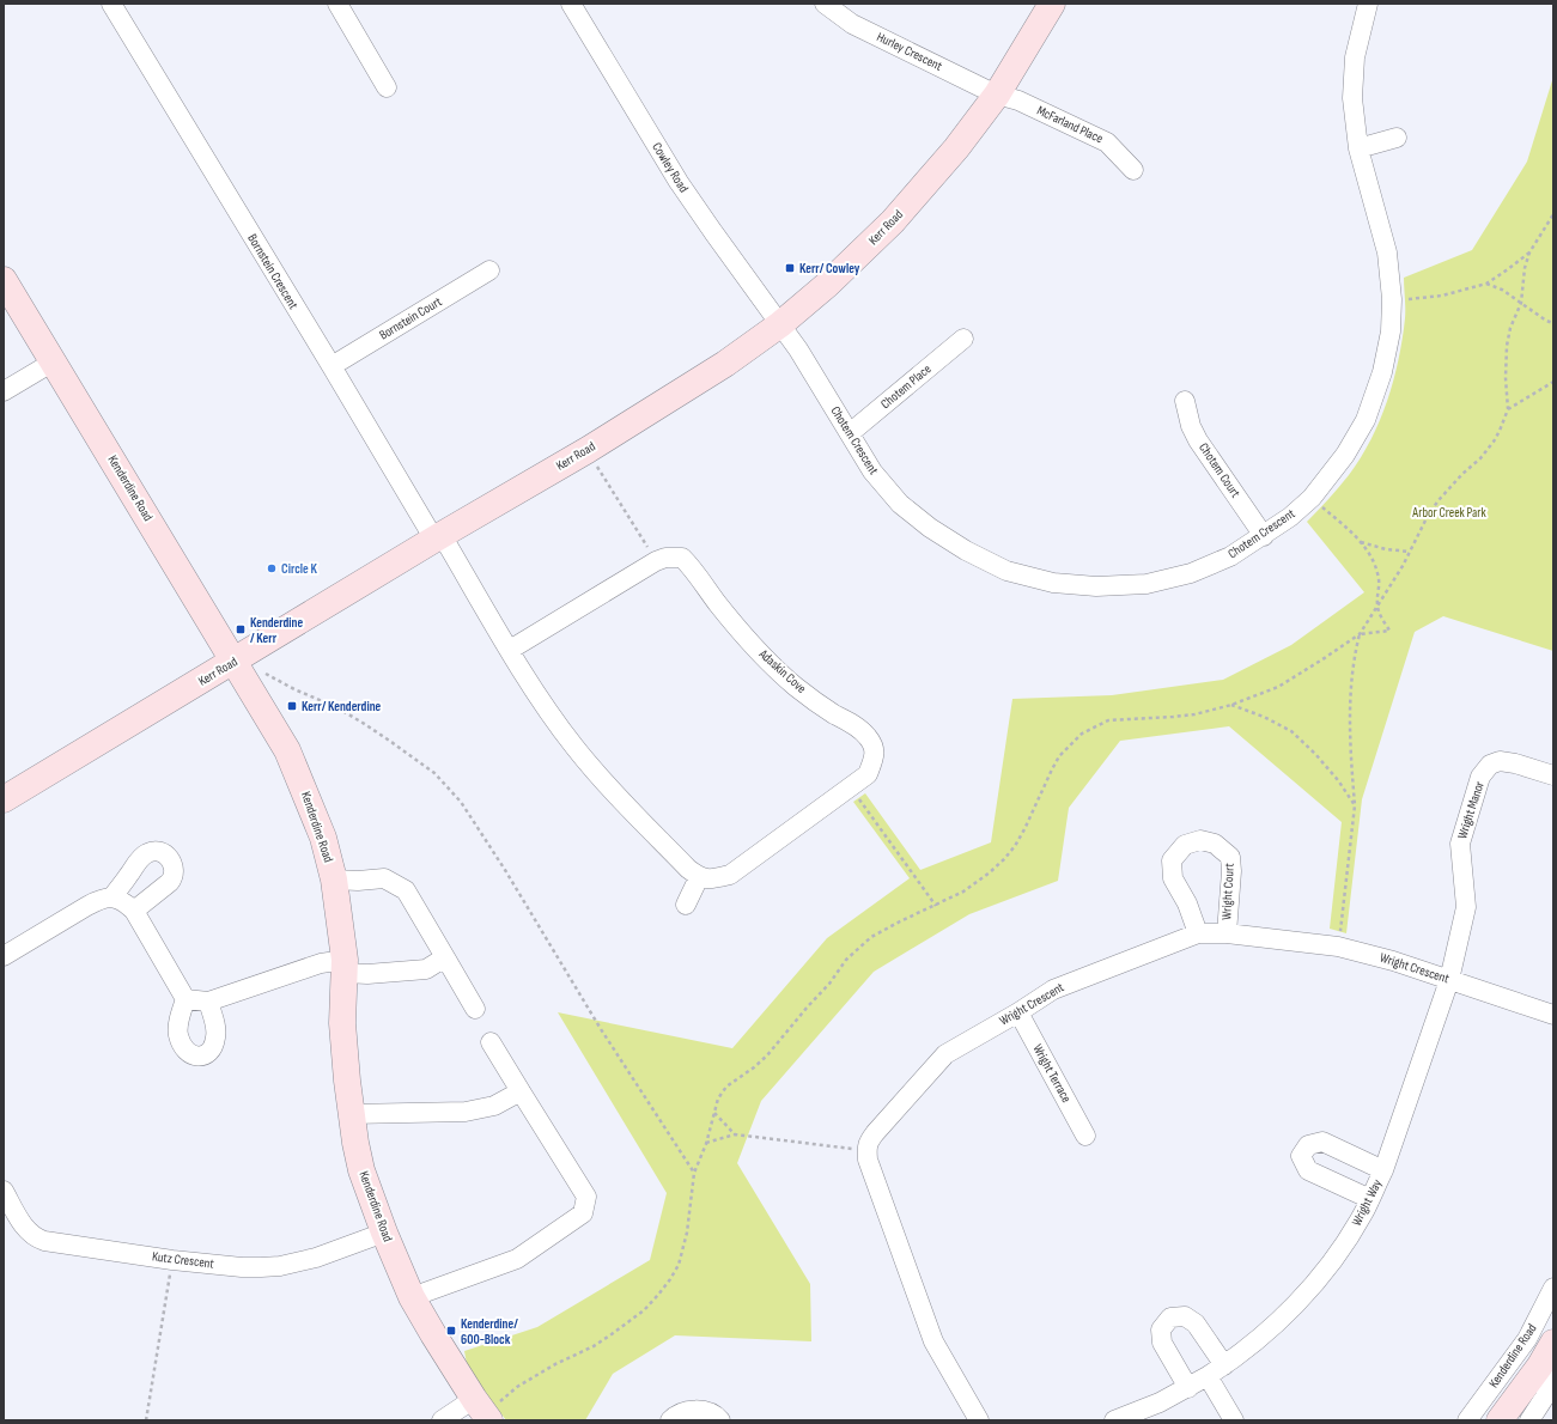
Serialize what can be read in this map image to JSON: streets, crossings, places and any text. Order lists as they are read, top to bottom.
{
  "streets": {
    "street": [
      "Hurley Crescent",
      "McFarland Place",
      "Cowley Road",
      "Kerr Road",
      "Bornstein Crescent",
      "Bornstein Court",
      "Chotem Place",
      "Chotem Crescent",
      "Chotem Court",
      "Kenderdine Road",
      "Adaskin Cove",
      "Wright Manor",
      "Wright Court",
      "Wright Crescent",
      "Wright Terrace",
      "Wright Way",
      "Kutz Crescent"
    ]
  },
  "crossings": [
    ["Hurley Crescent", "McFarland Place"],
    ["Hurley Crescent", "Kerr Road"],
    ["McFarland Place", "Kerr Road"],
    ["Cowley Road", "Kerr Road"],
    ["Cowley Road", "Chotem Crescent"],
    ["Kerr Road", "Bornstein Crescent"],
    ["Kerr Road", "Chotem Crescent"],
    ["Kerr Road", "Kenderdine Road"],
    ["Bornstein Crescent", "Bornstein Court"],
    ["Chotem Place", "Chotem Crescent"],
    ["Chotem Crescent", "Chotem Court"],
    ["Kenderdine Road", "Kutz Crescent"],
    ["Wright Manor", "Wright Crescent"],
    ["Wright Manor", "Wright Way"],
    ["Wright Court", "Wright Crescent"],
    ["Wright Crescent", "Wright Terrace"],
    ["Wright Crescent", "Wright Way"]
  ],
  "parks": ["Arbor Creek Park"],
  "places": {
    "transit": [
      "Kerr/ Cowley",
      "Kenderdine / Kerr",
      "Kerr/ Kenderdine",
      "Kenderdine/ 600-Block"
    ],
    "other": ["Circle K"]
  }
}
